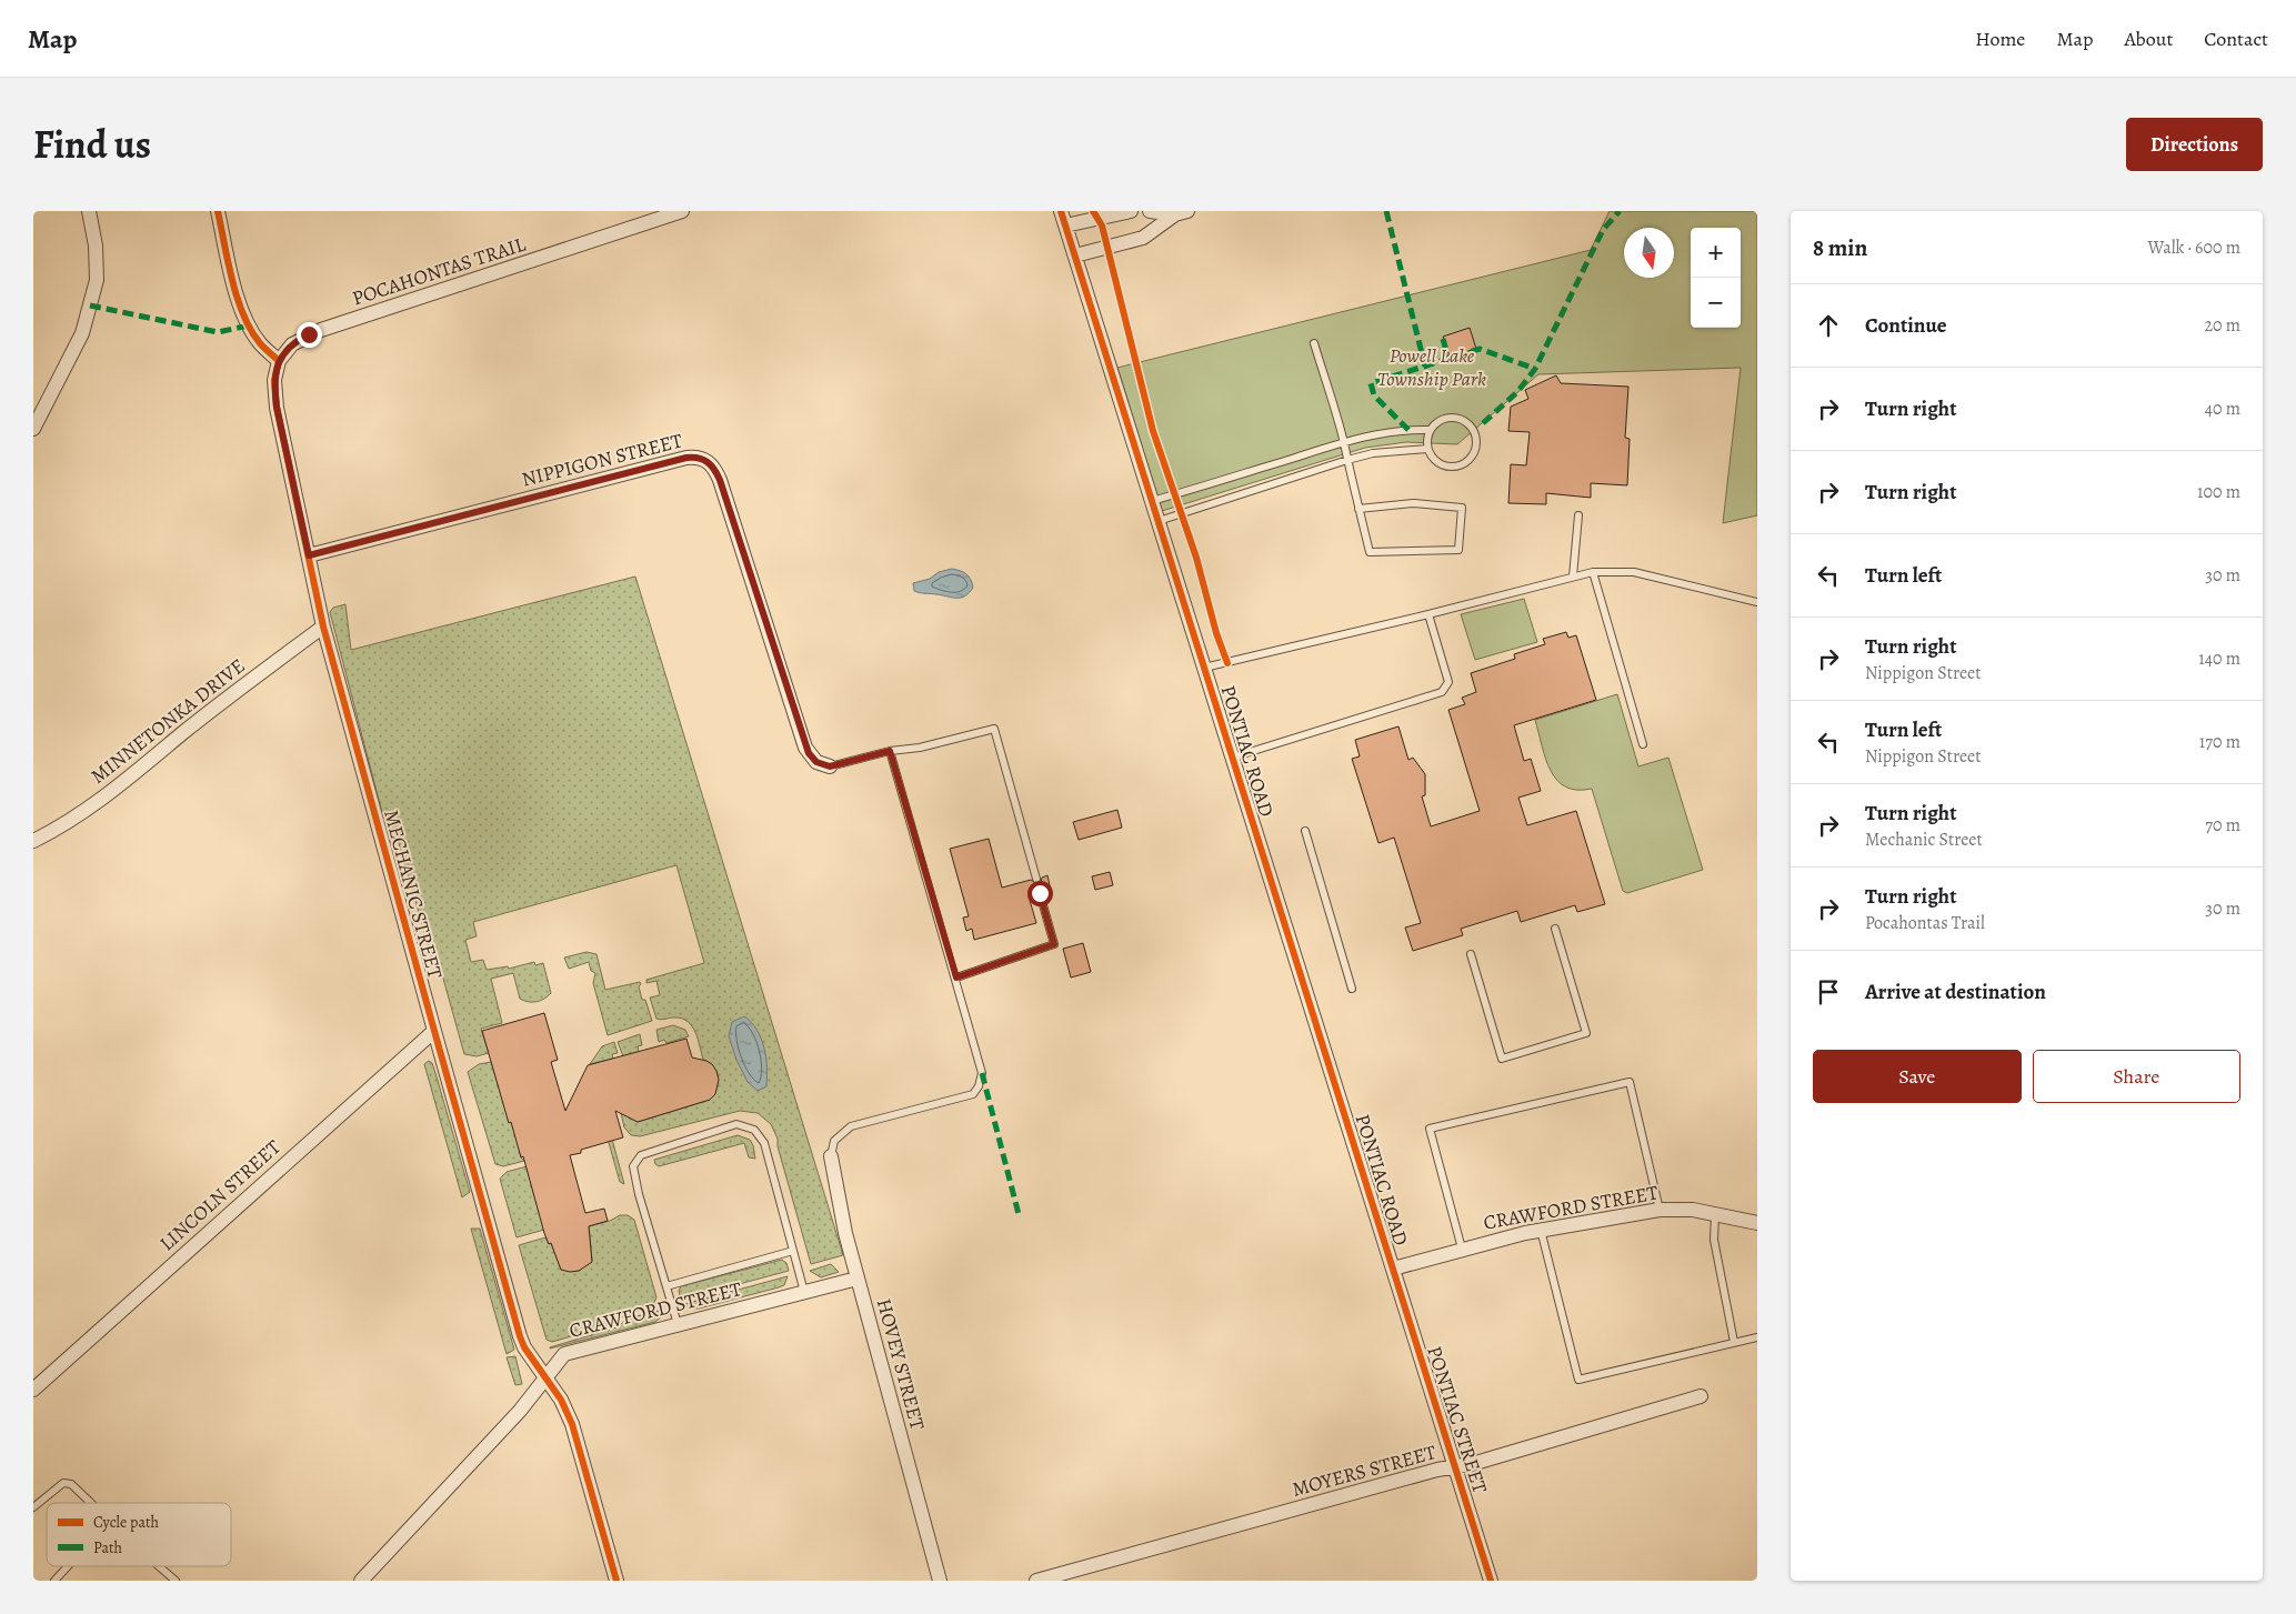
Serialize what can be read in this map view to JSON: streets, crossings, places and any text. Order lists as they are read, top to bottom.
{
  "streets": {
    "street": [
      "POCAHONTAS TRAIL",
      "NIPPIGON STREET",
      "MINNETONKA DRIVE",
      "PONTIAC ROAD",
      "MECHANIC STREET",
      "LINCOLN STREET",
      "CRAWFORD STREET",
      "HOVEY STREET",
      "PONTIAC STREET",
      "MOYERS STREET"
    ]
  },
  "crossings": [
    ["POCAHONTAS TRAIL", "MECHANIC STREET"],
    ["NIPPIGON STREET", "MECHANIC STREET"],
    ["MINNETONKA DRIVE", "MECHANIC STREET"],
    ["PONTIAC ROAD", "CRAWFORD STREET"],
    ["PONTIAC ROAD", "PONTIAC STREET"],
    ["MECHANIC STREET", "LINCOLN STREET"],
    ["MECHANIC STREET", "CRAWFORD STREET"],
    ["CRAWFORD STREET", "HOVEY STREET"],
    ["CRAWFORD STREET", "PONTIAC STREET"],
    ["PONTIAC STREET", "MOYERS STREET"]
  ],
  "parks": ["Powell Lake Township Park"],
  "legend": ["Cycle path", "Path"],
  "north": "bottom",
  "page": {
    "header": "Map",
    "nav": [
      "Home",
      "Map",
      "About",
      "Contact"
    ],
    "title": "Find us",
    "buttons": [
      "Directions",
      ["Save", "Share"]
    ],
    "heading": ["8 min", "Walk · 600 m"],
    "map_buttons": ["+", "−"],
    "list": [
      ["Continue", "20 m"],
      ["Turn right", "40 m"],
      ["Turn right", "100 m"],
      ["Turn left", "30 m"],
      ["Turn right", "Nippigon Street", "140 m"],
      ["Turn left", "Nippigon Street", "170 m"],
      ["Turn right", "Mechanic Street", "70 m"],
      ["Turn right", "Pocahontas Trail", "30 m"],
      "Arrive at destination"
    ]
  }
}
